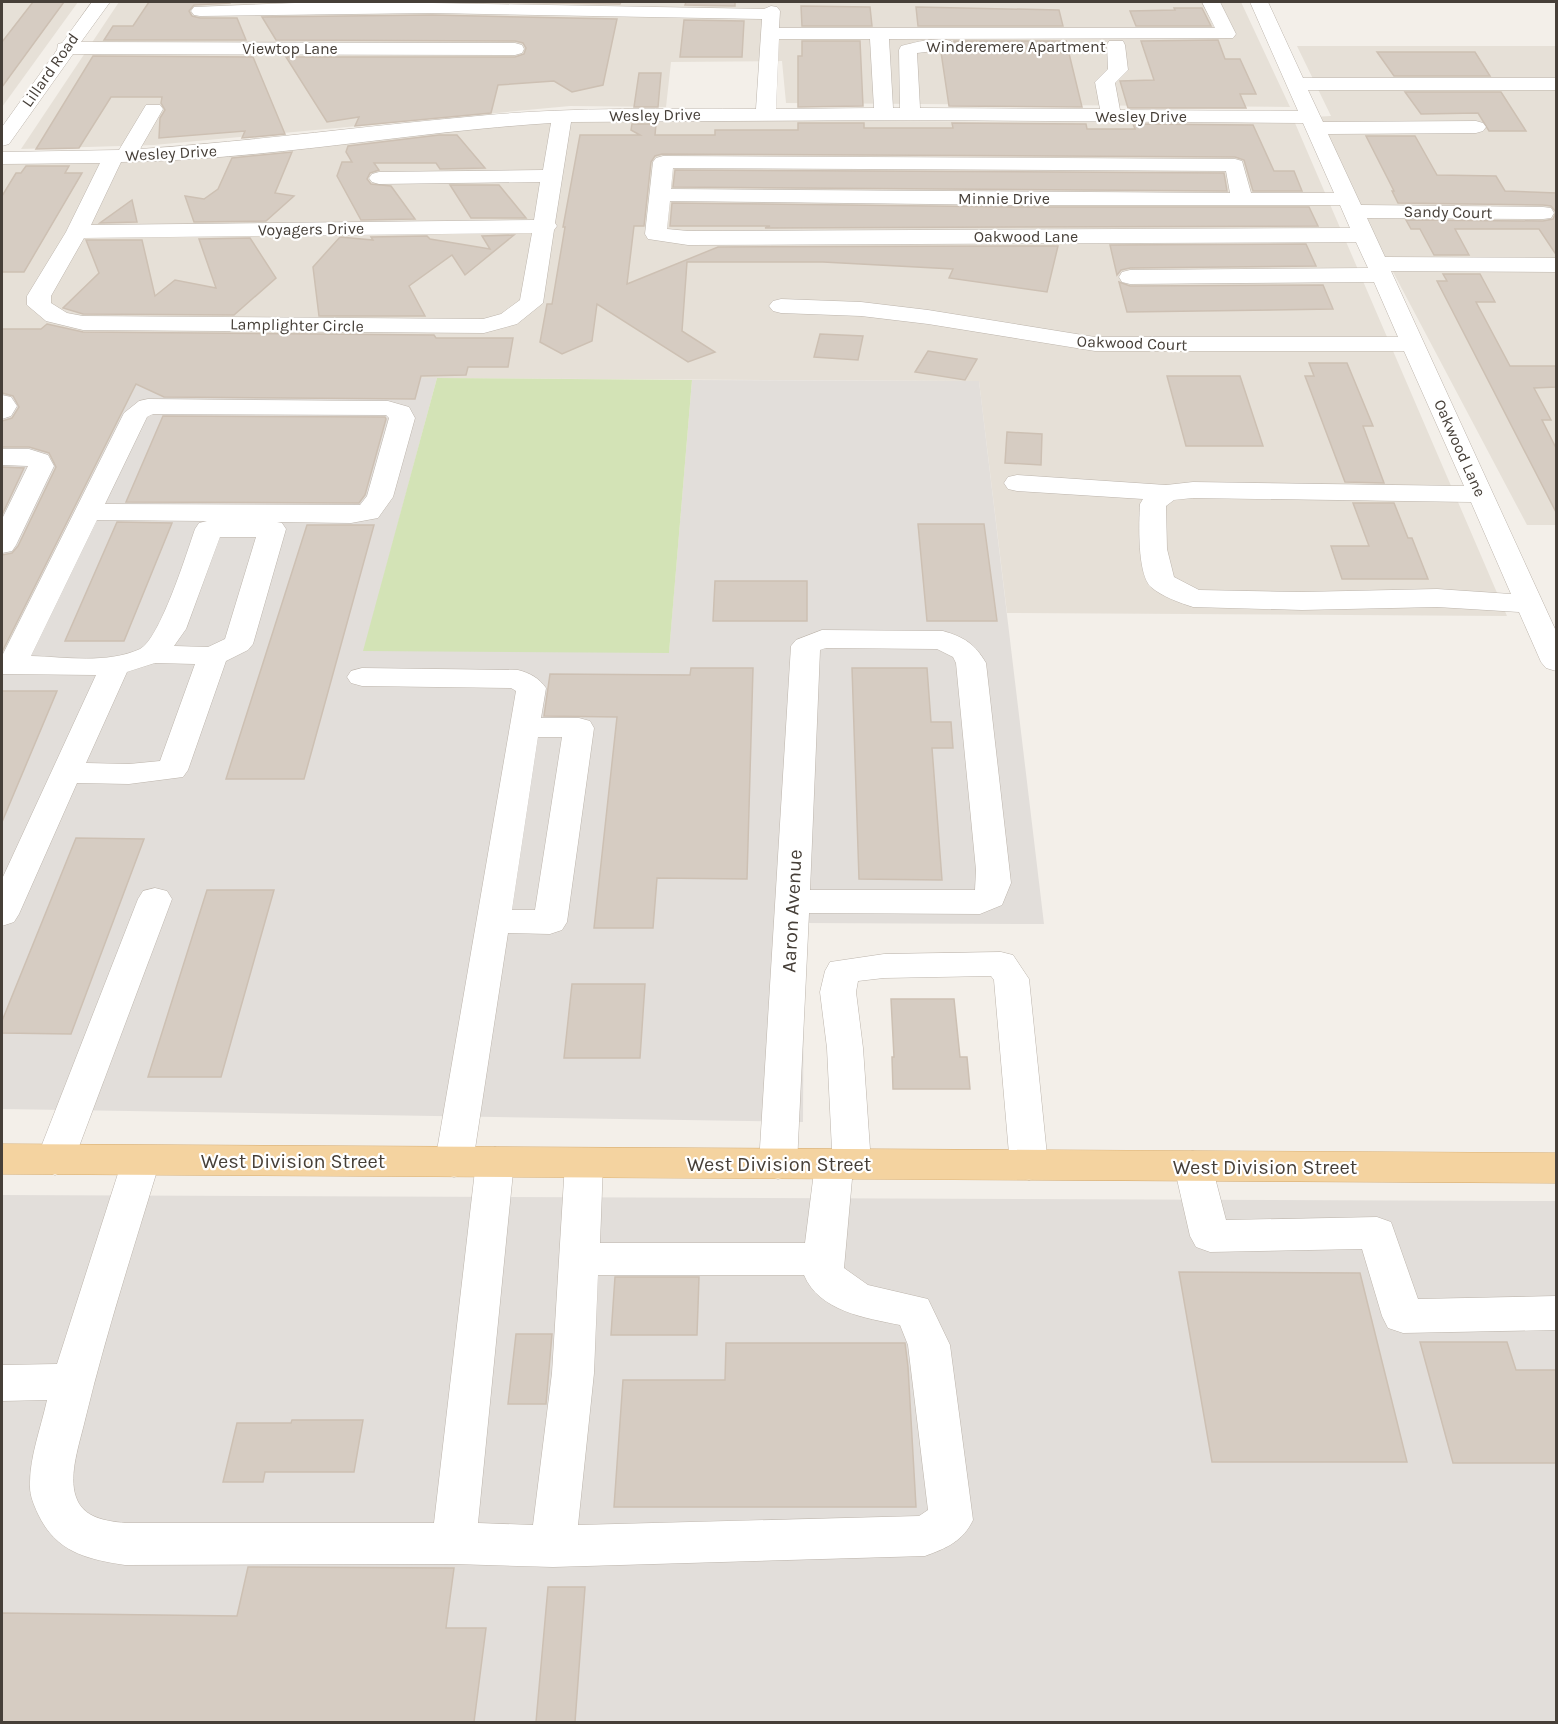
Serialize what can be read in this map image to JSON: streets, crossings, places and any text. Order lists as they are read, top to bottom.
{
  "streets": {
    "main road": ["West Division Street"],
    "street": [
      "Winderemere Apartment",
      "Viewtop Lane",
      "Lillard Road",
      "Wesley Drive",
      "Minnie Drive",
      "Sandy Court",
      "Voyagers Drive",
      "Oakwood Lane",
      "Lamplighter Circle",
      "Oakwood Court",
      "Aaron Avenue"
    ]
  },
  "crossings": [
    ["Winderemere Apartment", "Wesley Drive"],
    ["Viewtop Lane", "Lillard Road"],
    ["Wesley Drive", "Oakwood Lane"],
    ["Wesley Drive", "Lamplighter Circle"],
    ["Minnie Drive", "Sandy Court"],
    ["Minnie Drive", "Oakwood Lane"],
    ["Sandy Court", "Oakwood Lane"],
    ["Voyagers Drive", "Lamplighter Circle"],
    ["Oakwood Lane", "Oakwood Court"],
    ["Aaron Avenue", "West Division Street"]
  ]
}
